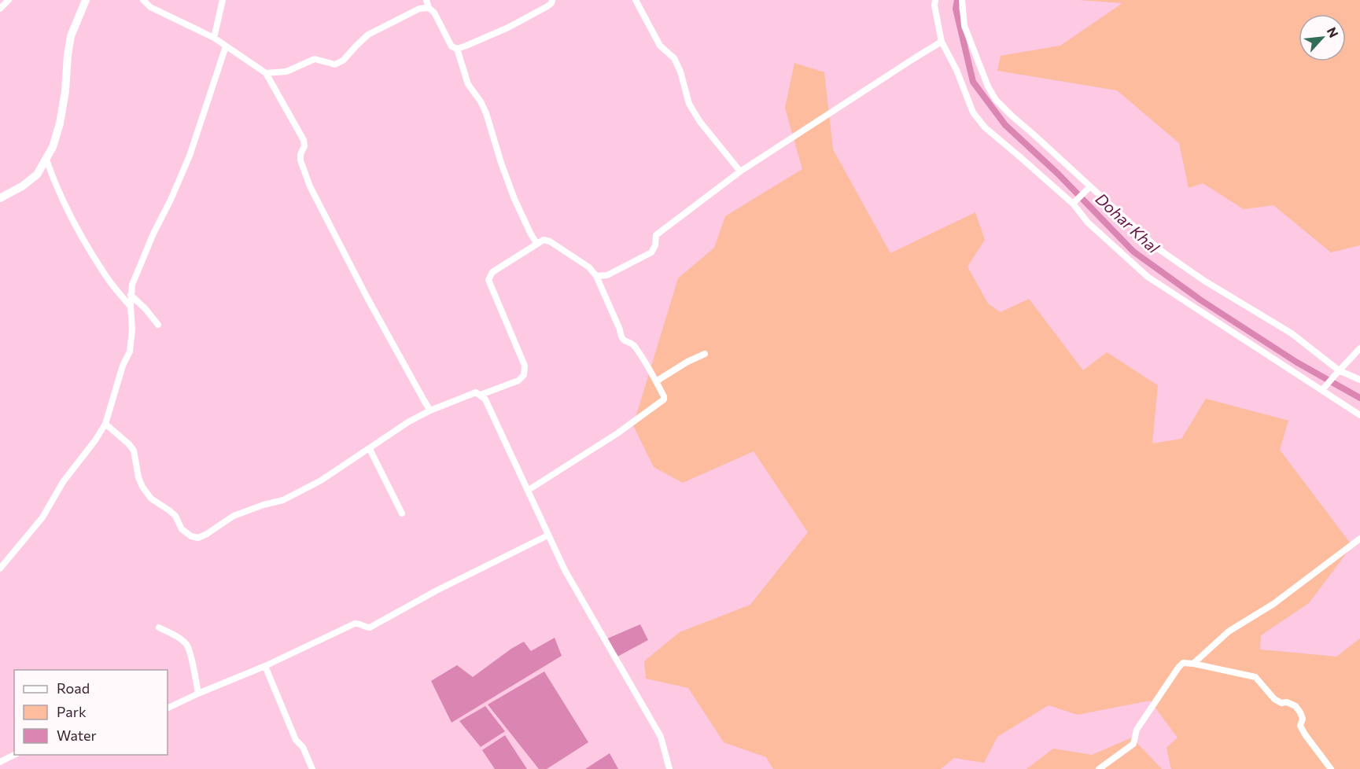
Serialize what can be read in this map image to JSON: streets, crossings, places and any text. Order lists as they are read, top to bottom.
{
  "water": ["Dohar Khal"],
  "legend": ["Road", "Park", "Water"],
  "north": "top right"
}
